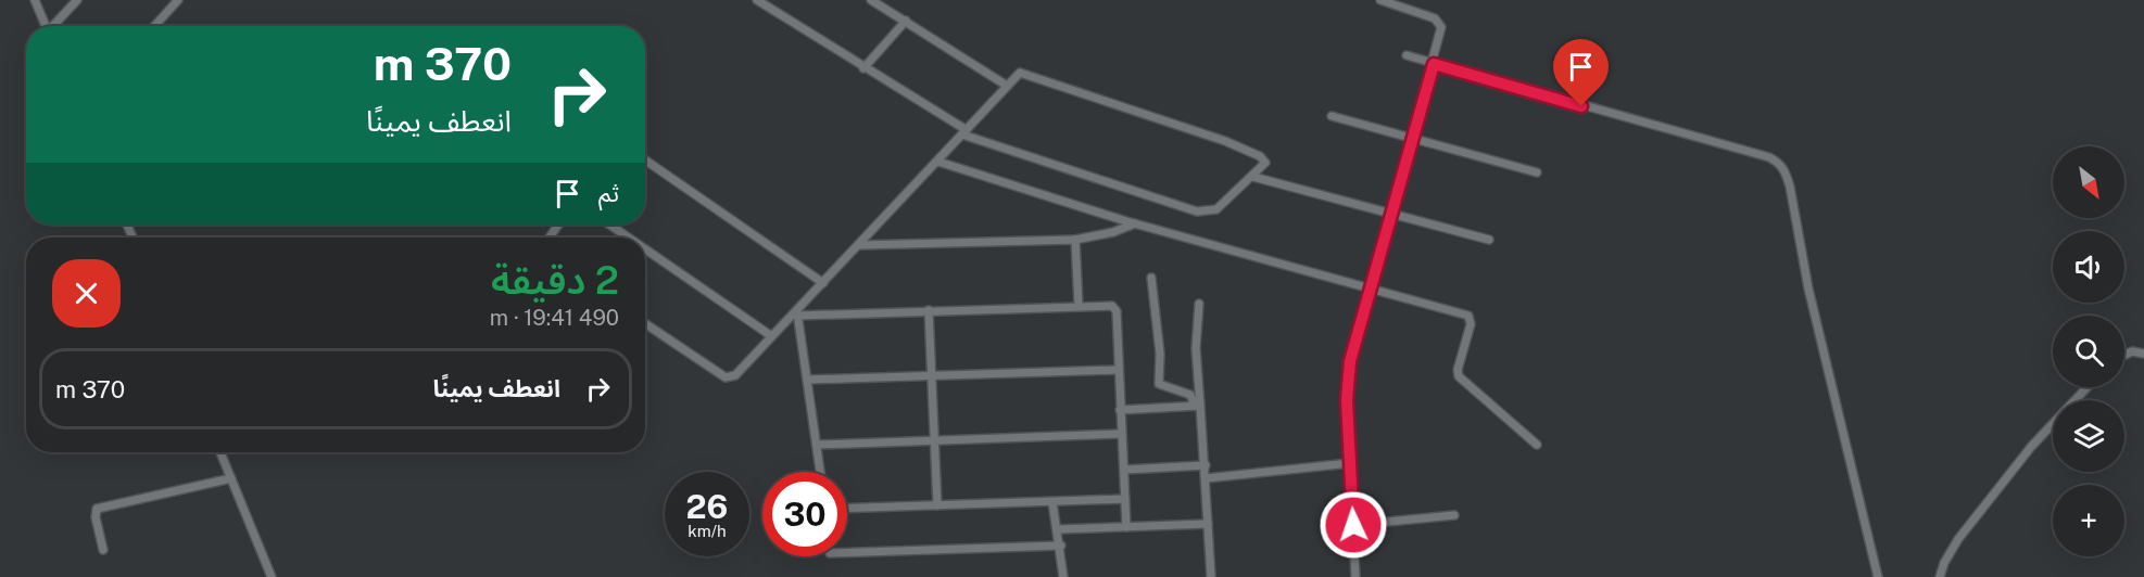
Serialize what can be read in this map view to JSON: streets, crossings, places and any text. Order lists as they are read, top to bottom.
{
  "north": "bottom right",
  "page": {
    "turn": ["370 m", "انعطف يمينًا"],
    "map_buttons": "+",
    "then": "ثم",
    "heading": ["2 دقيقة", "490 m · 19:41"],
    "list": [
      {
        "name": "انعطف يمينًا",
        "value": "370 m"
      }
    ],
    "speed": "26 km/h",
    "limit": "30"
  }
}
